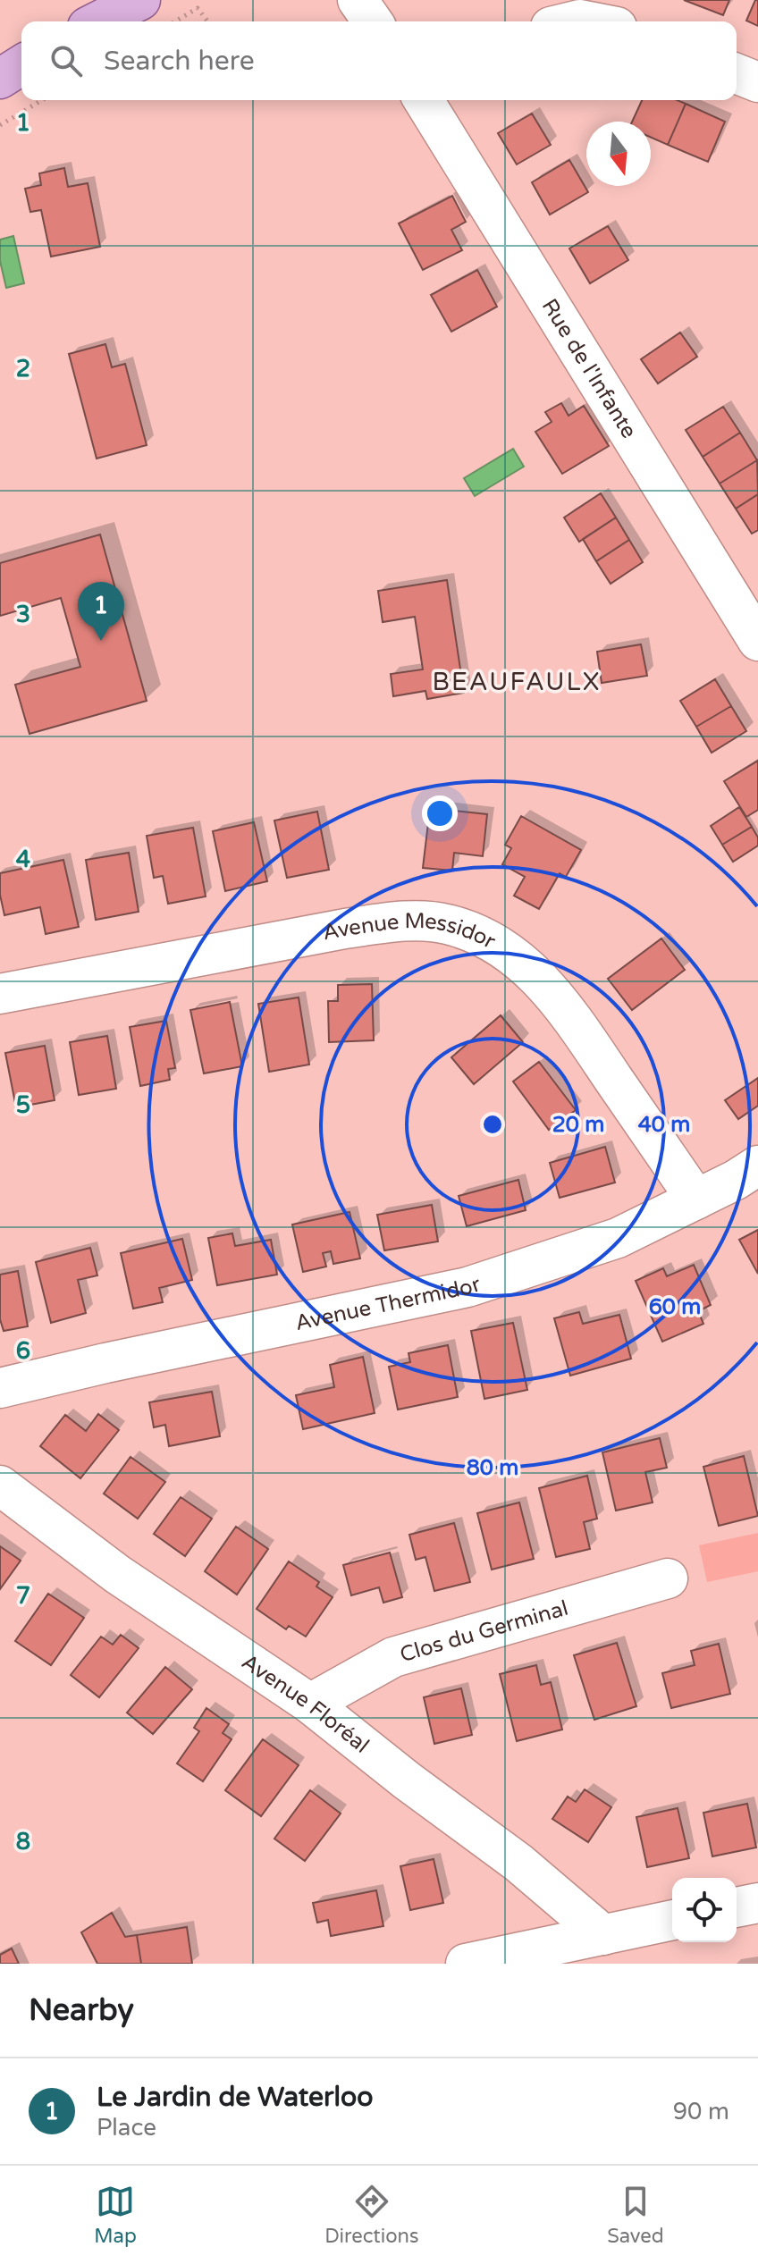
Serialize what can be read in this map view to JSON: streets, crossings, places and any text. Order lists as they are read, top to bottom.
{
  "streets": {
    "street": [
      "Rue de l'Infante",
      "Avenue Messidor",
      "Avenue Thermidor",
      "Clos du Germinal",
      "Avenue Floréal"
    ]
  },
  "crossings": [
    ["Avenue Messidor", "Avenue Thermidor"],
    ["Clos du Germinal", "Avenue Floréal"]
  ],
  "districts": ["BEAUFAULX"],
  "north": "bottom",
  "page": {
    "search": "Search here",
    "pins": "1",
    "heading": "Nearby",
    "list": [
      {
        "mark": "1",
        "name": "Le Jardin de Waterloo",
        "note": "Place",
        "value": "90 m"
      }
    ],
    "nav": ["Map", "Directions", "Saved"]
  },
  "grid": {
    "rows": [
      "1",
      "2",
      "3",
      "4",
      "5",
      "6",
      "7",
      "8"
    ]
  },
  "rings": [
    "20 m",
    "40 m",
    "60 m",
    "80 m"
  ]
}
